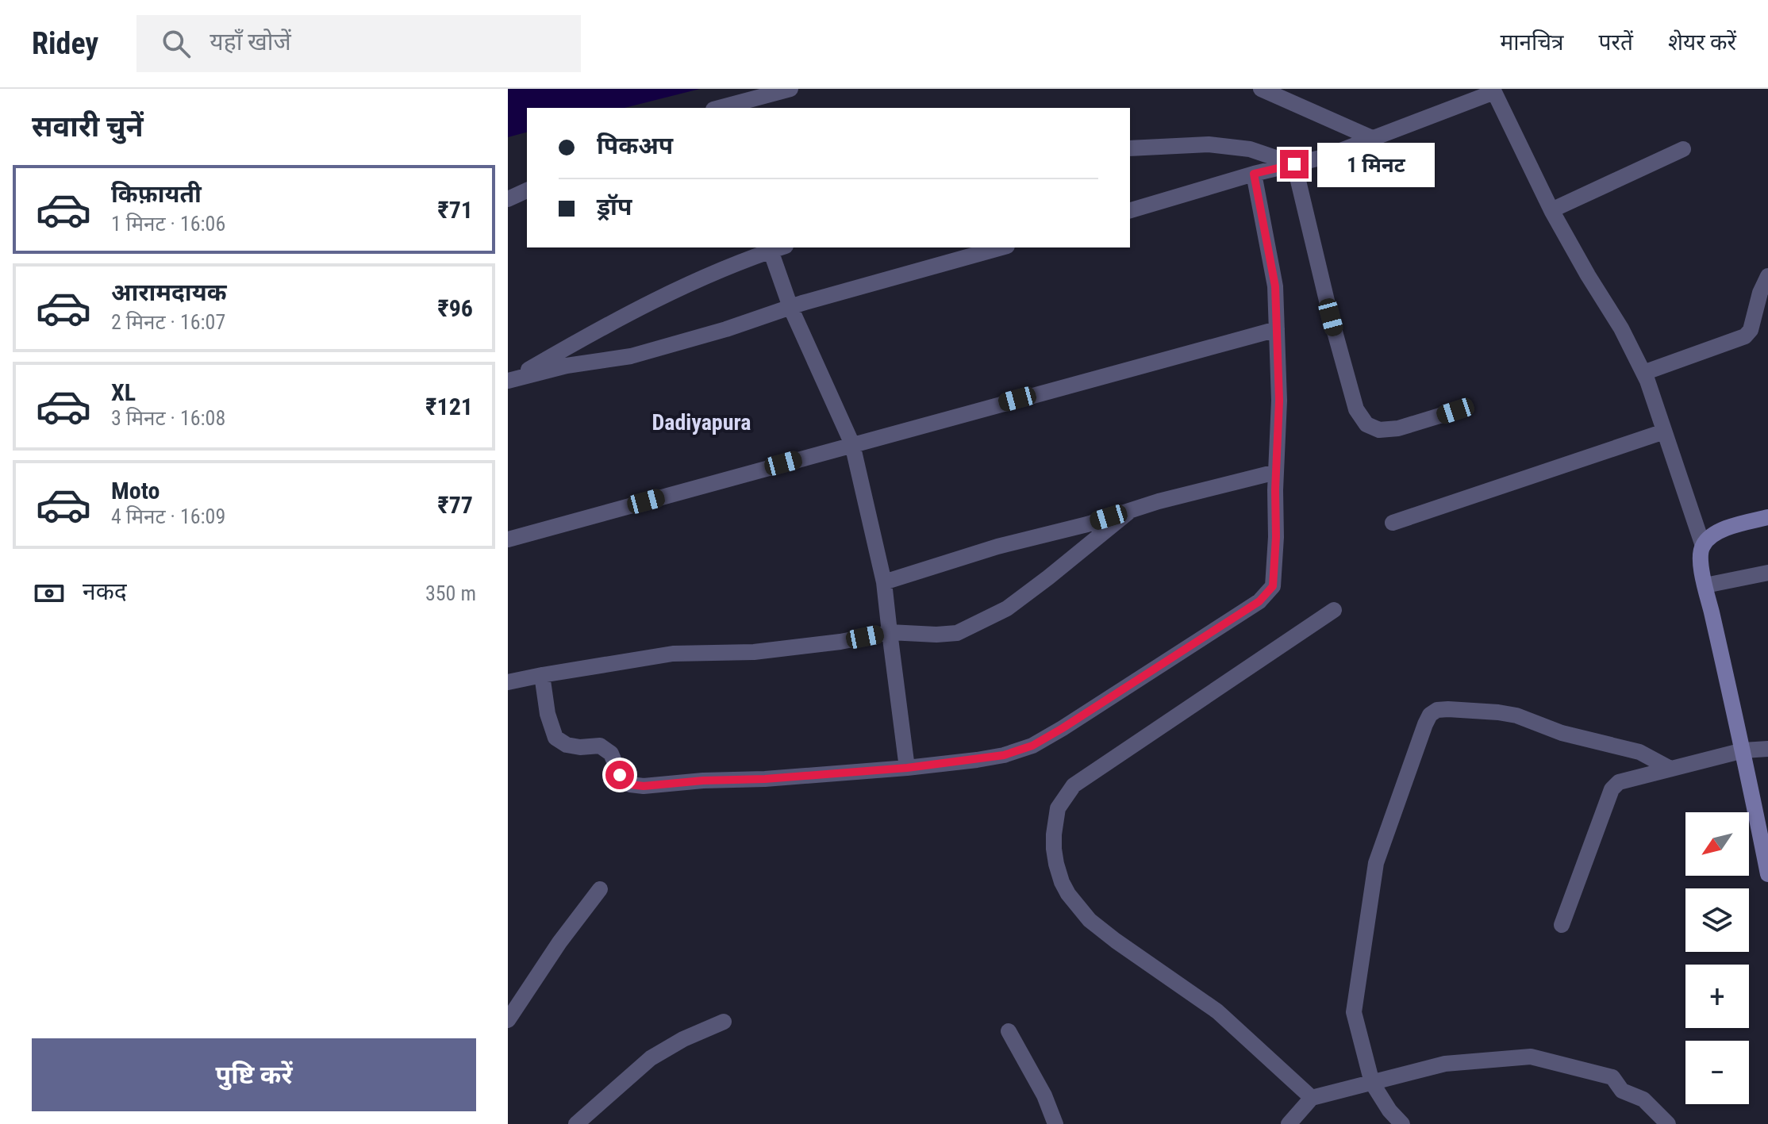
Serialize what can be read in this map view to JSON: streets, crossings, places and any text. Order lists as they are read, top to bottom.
{
  "districts": ["Dadiyapura"],
  "north": "bottom left",
  "page": {
    "header": "Ridey",
    "search": "यहाँ खोजें",
    "nav": ["मानचित्र", "परतें", "शेयर करें"],
    "heading": "सवारी चुनें",
    "banner": ["पिकअप", "ड्रॉप"],
    "bubble": "1 मिनट",
    "list": [
      {
        "name": "किफ़ायती",
        "note": "1 मिनट · 16:06",
        "value": "₹71"
      },
      {
        "name": "आरामदायक",
        "note": "2 मिनट · 16:07",
        "value": "₹96"
      },
      {
        "name": "XL",
        "note": "3 मिनट · 16:08",
        "value": "₹121"
      },
      {
        "name": "Moto",
        "note": "4 मिनट · 16:09",
        "value": "₹77"
      }
    ],
    "pay": ["नकद", "350 m"],
    "map_buttons": ["+", "−"],
    "buttons": "पुष्टि करें"
  }
}
